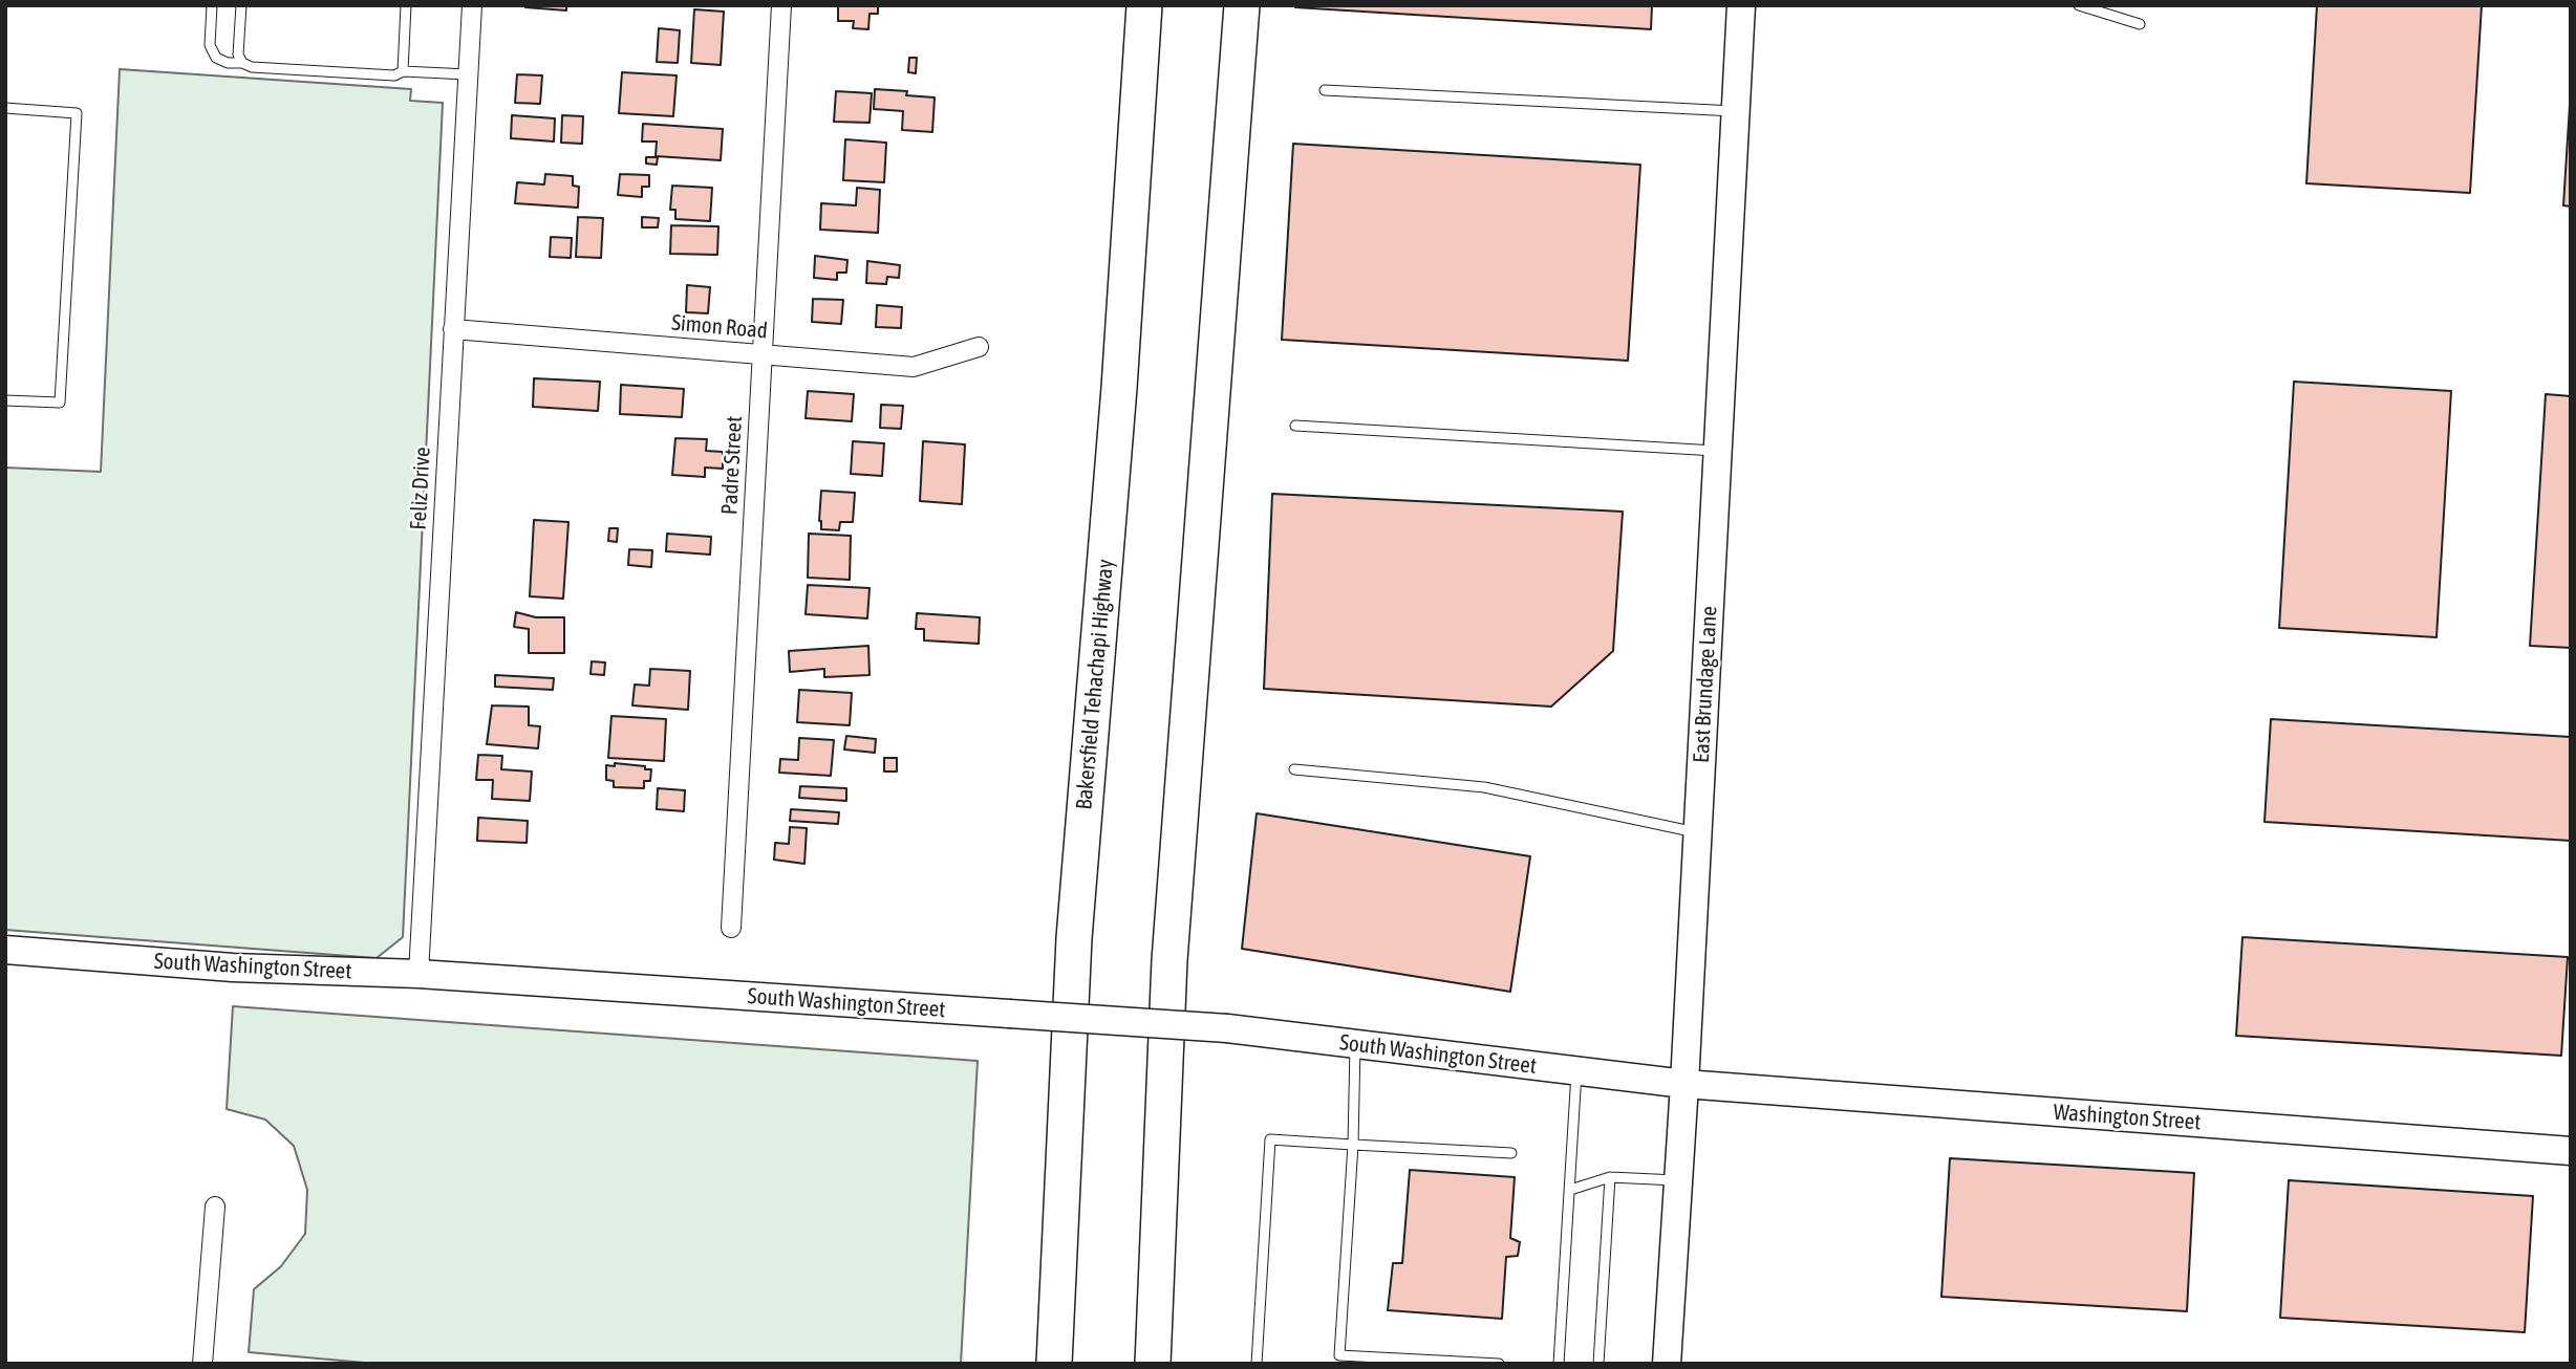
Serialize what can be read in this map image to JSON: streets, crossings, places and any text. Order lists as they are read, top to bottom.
{
  "streets": {
    "highway": ["Bakersfield Tehachapi Highway"],
    "street": [
      "Simon Road",
      "Padre Street",
      "Feliz Drive",
      "East Brundage Lane",
      "South Washington Street",
      "Washington Street"
    ]
  },
  "crossings": [
    ["Simon Road", "Padre Street"],
    ["Simon Road", "Feliz Drive"],
    ["Feliz Drive", "South Washington Street"],
    ["East Brundage Lane", "South Washington Street"],
    ["East Brundage Lane", "Washington Street"],
    ["South Washington Street", "Washington Street"]
  ]
}
